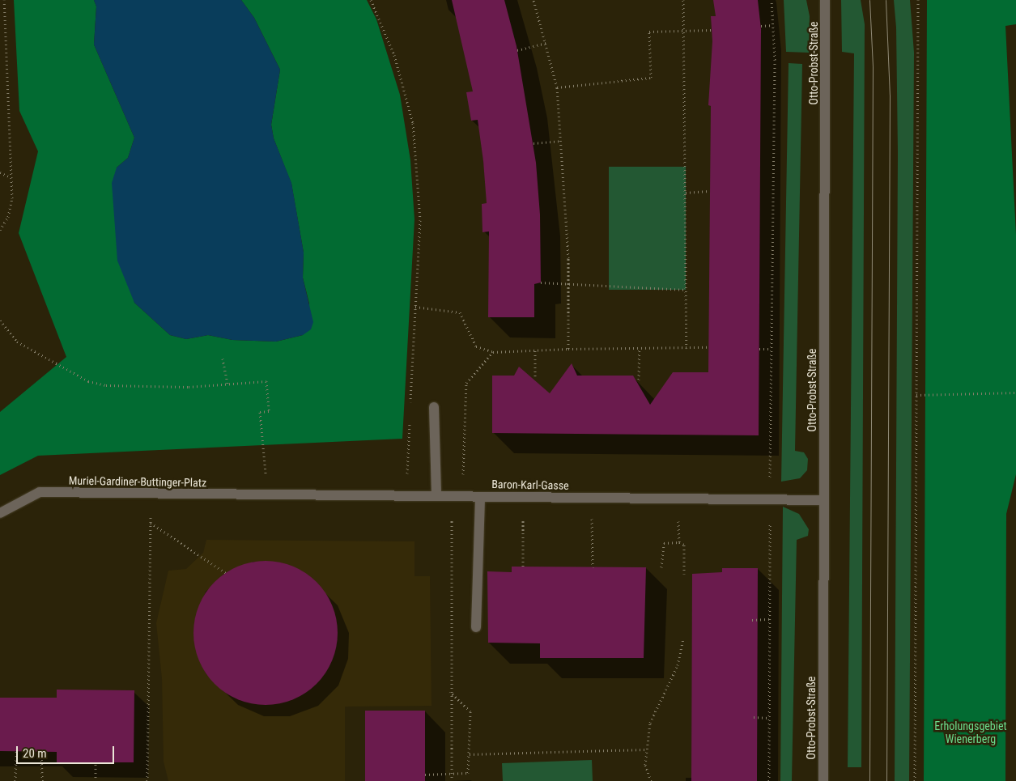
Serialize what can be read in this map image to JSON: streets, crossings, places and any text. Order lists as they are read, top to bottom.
{
  "streets": {
    "street": ["Otto-Probst-Straße", "Muriel-Gardiner-Buttinger-Platz", "Baron-Karl-Gasse"]
  },
  "crossings": [
    ["Otto-Probst-Straße", "Baron-Karl-Gasse"],
    ["Muriel-Gardiner-Buttinger-Platz", "Baron-Karl-Gasse"]
  ],
  "parks": ["Erholungsgebiet Wienerberg"],
  "scale_bar": "20 m"
}
